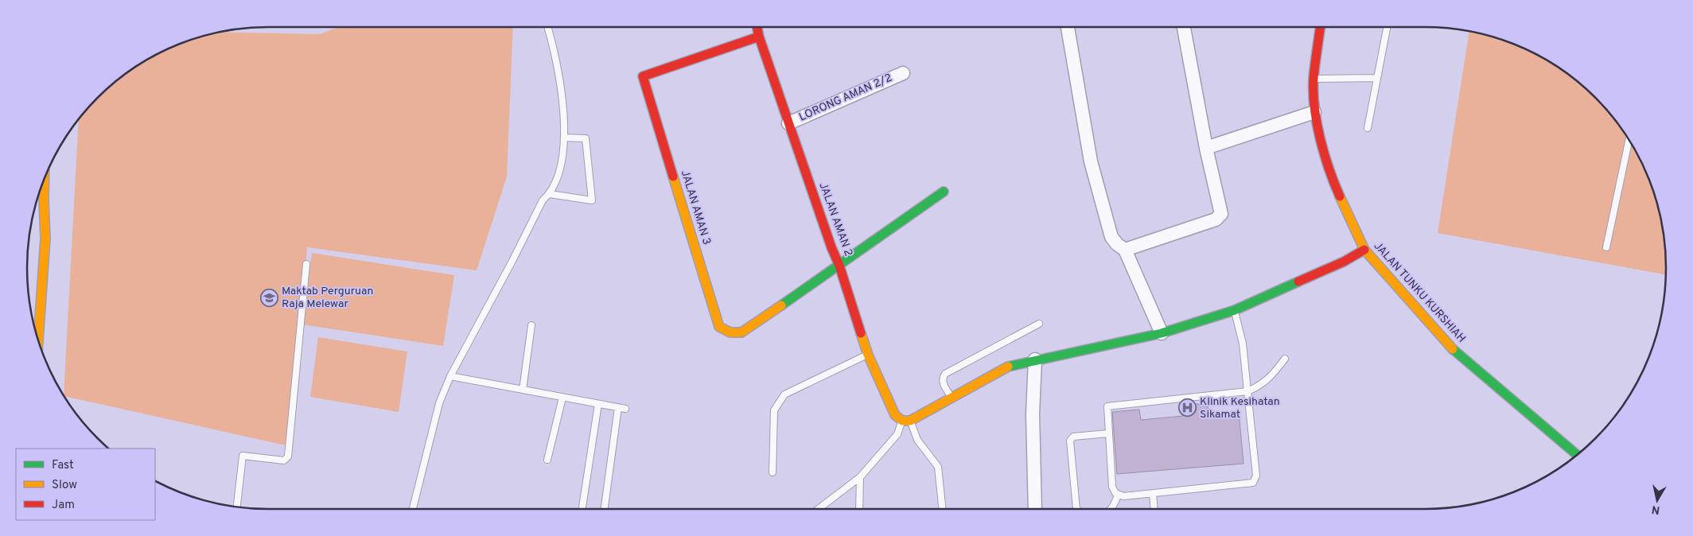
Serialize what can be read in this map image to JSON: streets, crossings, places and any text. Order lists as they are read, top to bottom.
{
  "streets": {
    "street": [
      "LORONG AMAN 2/2",
      "JALAN AMAN 3",
      "JALAN AMAN 2",
      "JALAN TUNKU KURSHIAH"
    ]
  },
  "crossings": [
    ["LORONG AMAN 2/2", "JALAN AMAN 2"],
    ["JALAN AMAN 3", "JALAN AMAN 2"]
  ],
  "places": {
    "school or university": ["Maktab Perguruan Raja Melewar"],
    "hospital": ["Klinik Kesihatan Sikamat"]
  },
  "legend": ["Fast", "Slow", "Jam"],
  "north": "bottom"
}
